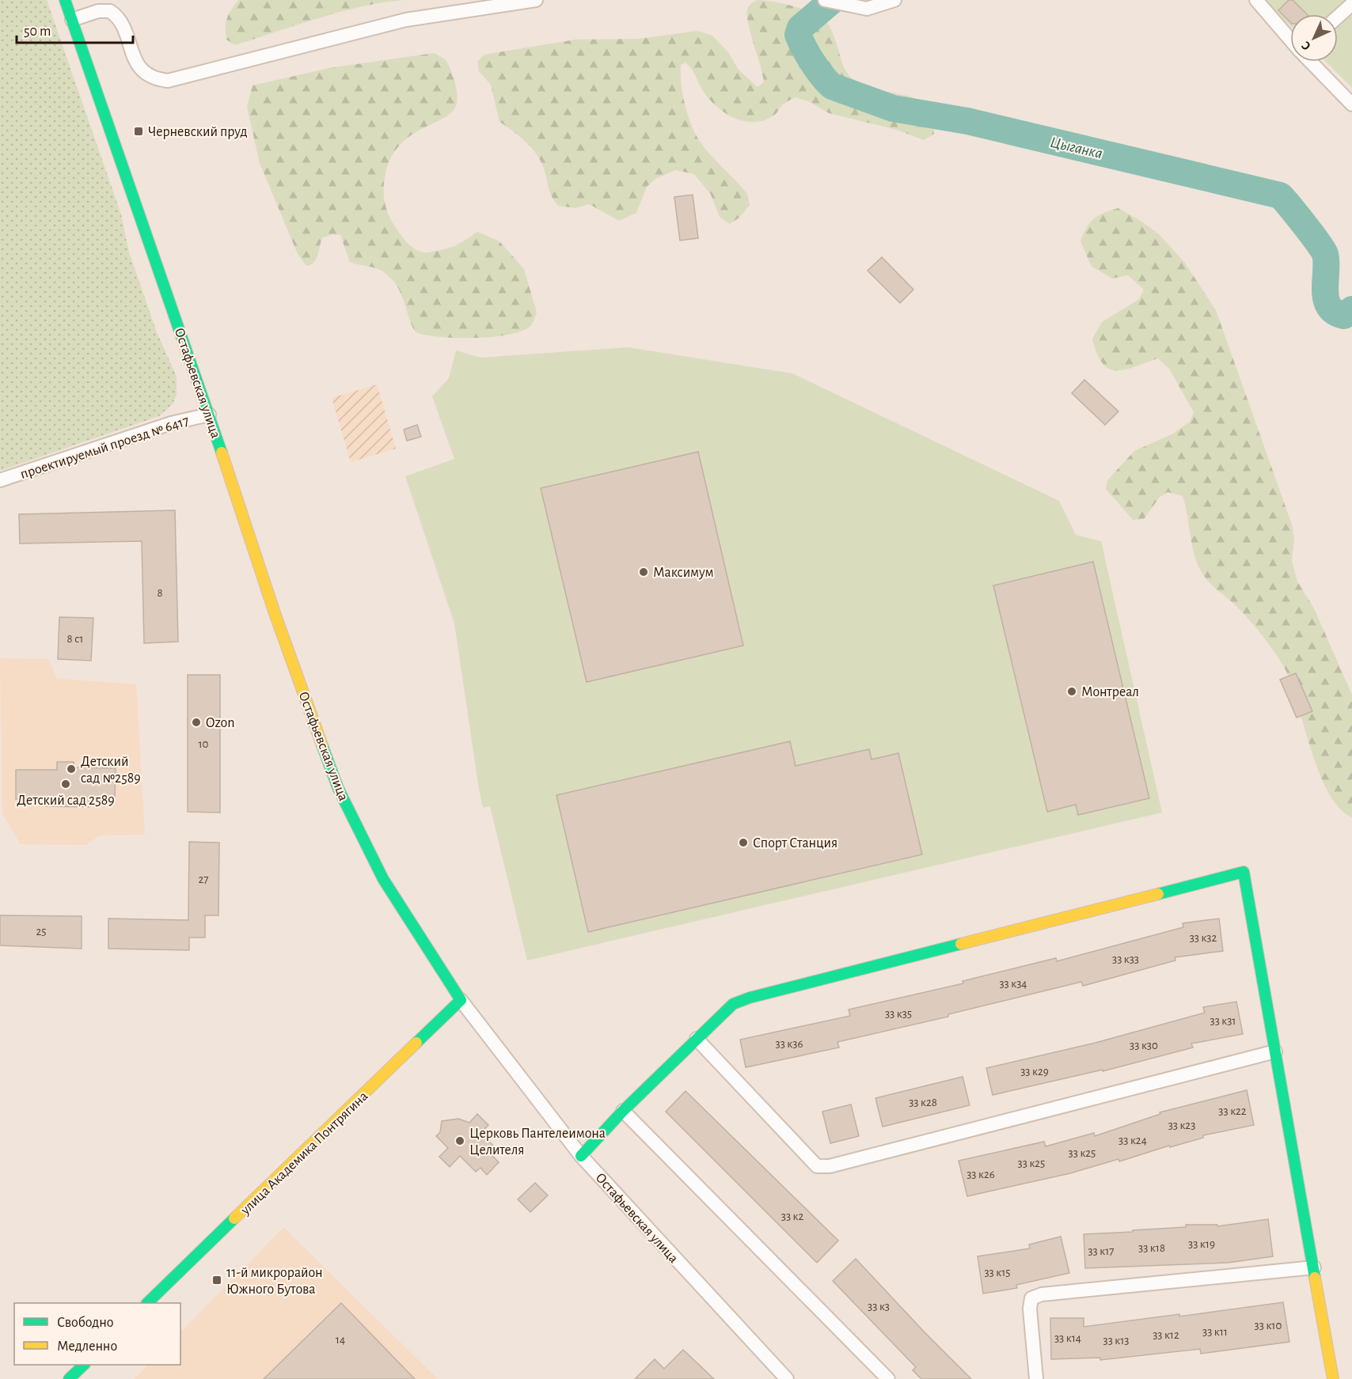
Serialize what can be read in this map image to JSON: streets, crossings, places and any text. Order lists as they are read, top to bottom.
{
  "streets": {
    "street": ["Остафьевская улица", "проектируемый проезд № 6417", "улица Академика Понтрягина"]
  },
  "crossings": [
    ["Остафьевская улица", "проектируемый проезд № 6417"],
    ["Остафьевская улица", "улица Академика Понтрягина"]
  ],
  "water": ["Цыганка"],
  "places": {
    "transit": ["Черневский пруд", "11-й микрорайон Южного Бутова"],
    "other": [
      "Максимум",
      "Монтреал",
      "Ozon",
      "Детский сад №2589",
      "Детский сад 2589",
      "Спорт Станция",
      "Церковь Пантелеимона Целителя"
    ]
  },
  "house_numbers": [
    "8",
    "8 с1",
    "10",
    "27",
    "25",
    "33 к32",
    "33 к33",
    "33 к34",
    "33 к35",
    "33 к31",
    "33 к36",
    "33 к30",
    "33 к29",
    "33 к28",
    "33 к22",
    "33 к23",
    "33 к24",
    "33 к25",
    "33 к25",
    "33 к26",
    "33 к2",
    "33 к19",
    "33 к18",
    "33 к17",
    "33 к15",
    "33 к3",
    "33 к10",
    "33 к11",
    "33 к12",
    "33 к14",
    "14",
    "33 к13"
  ],
  "legend": ["Свободно", "Медленно"],
  "scale_bar": "50 m",
  "north": "bottom left"
}
